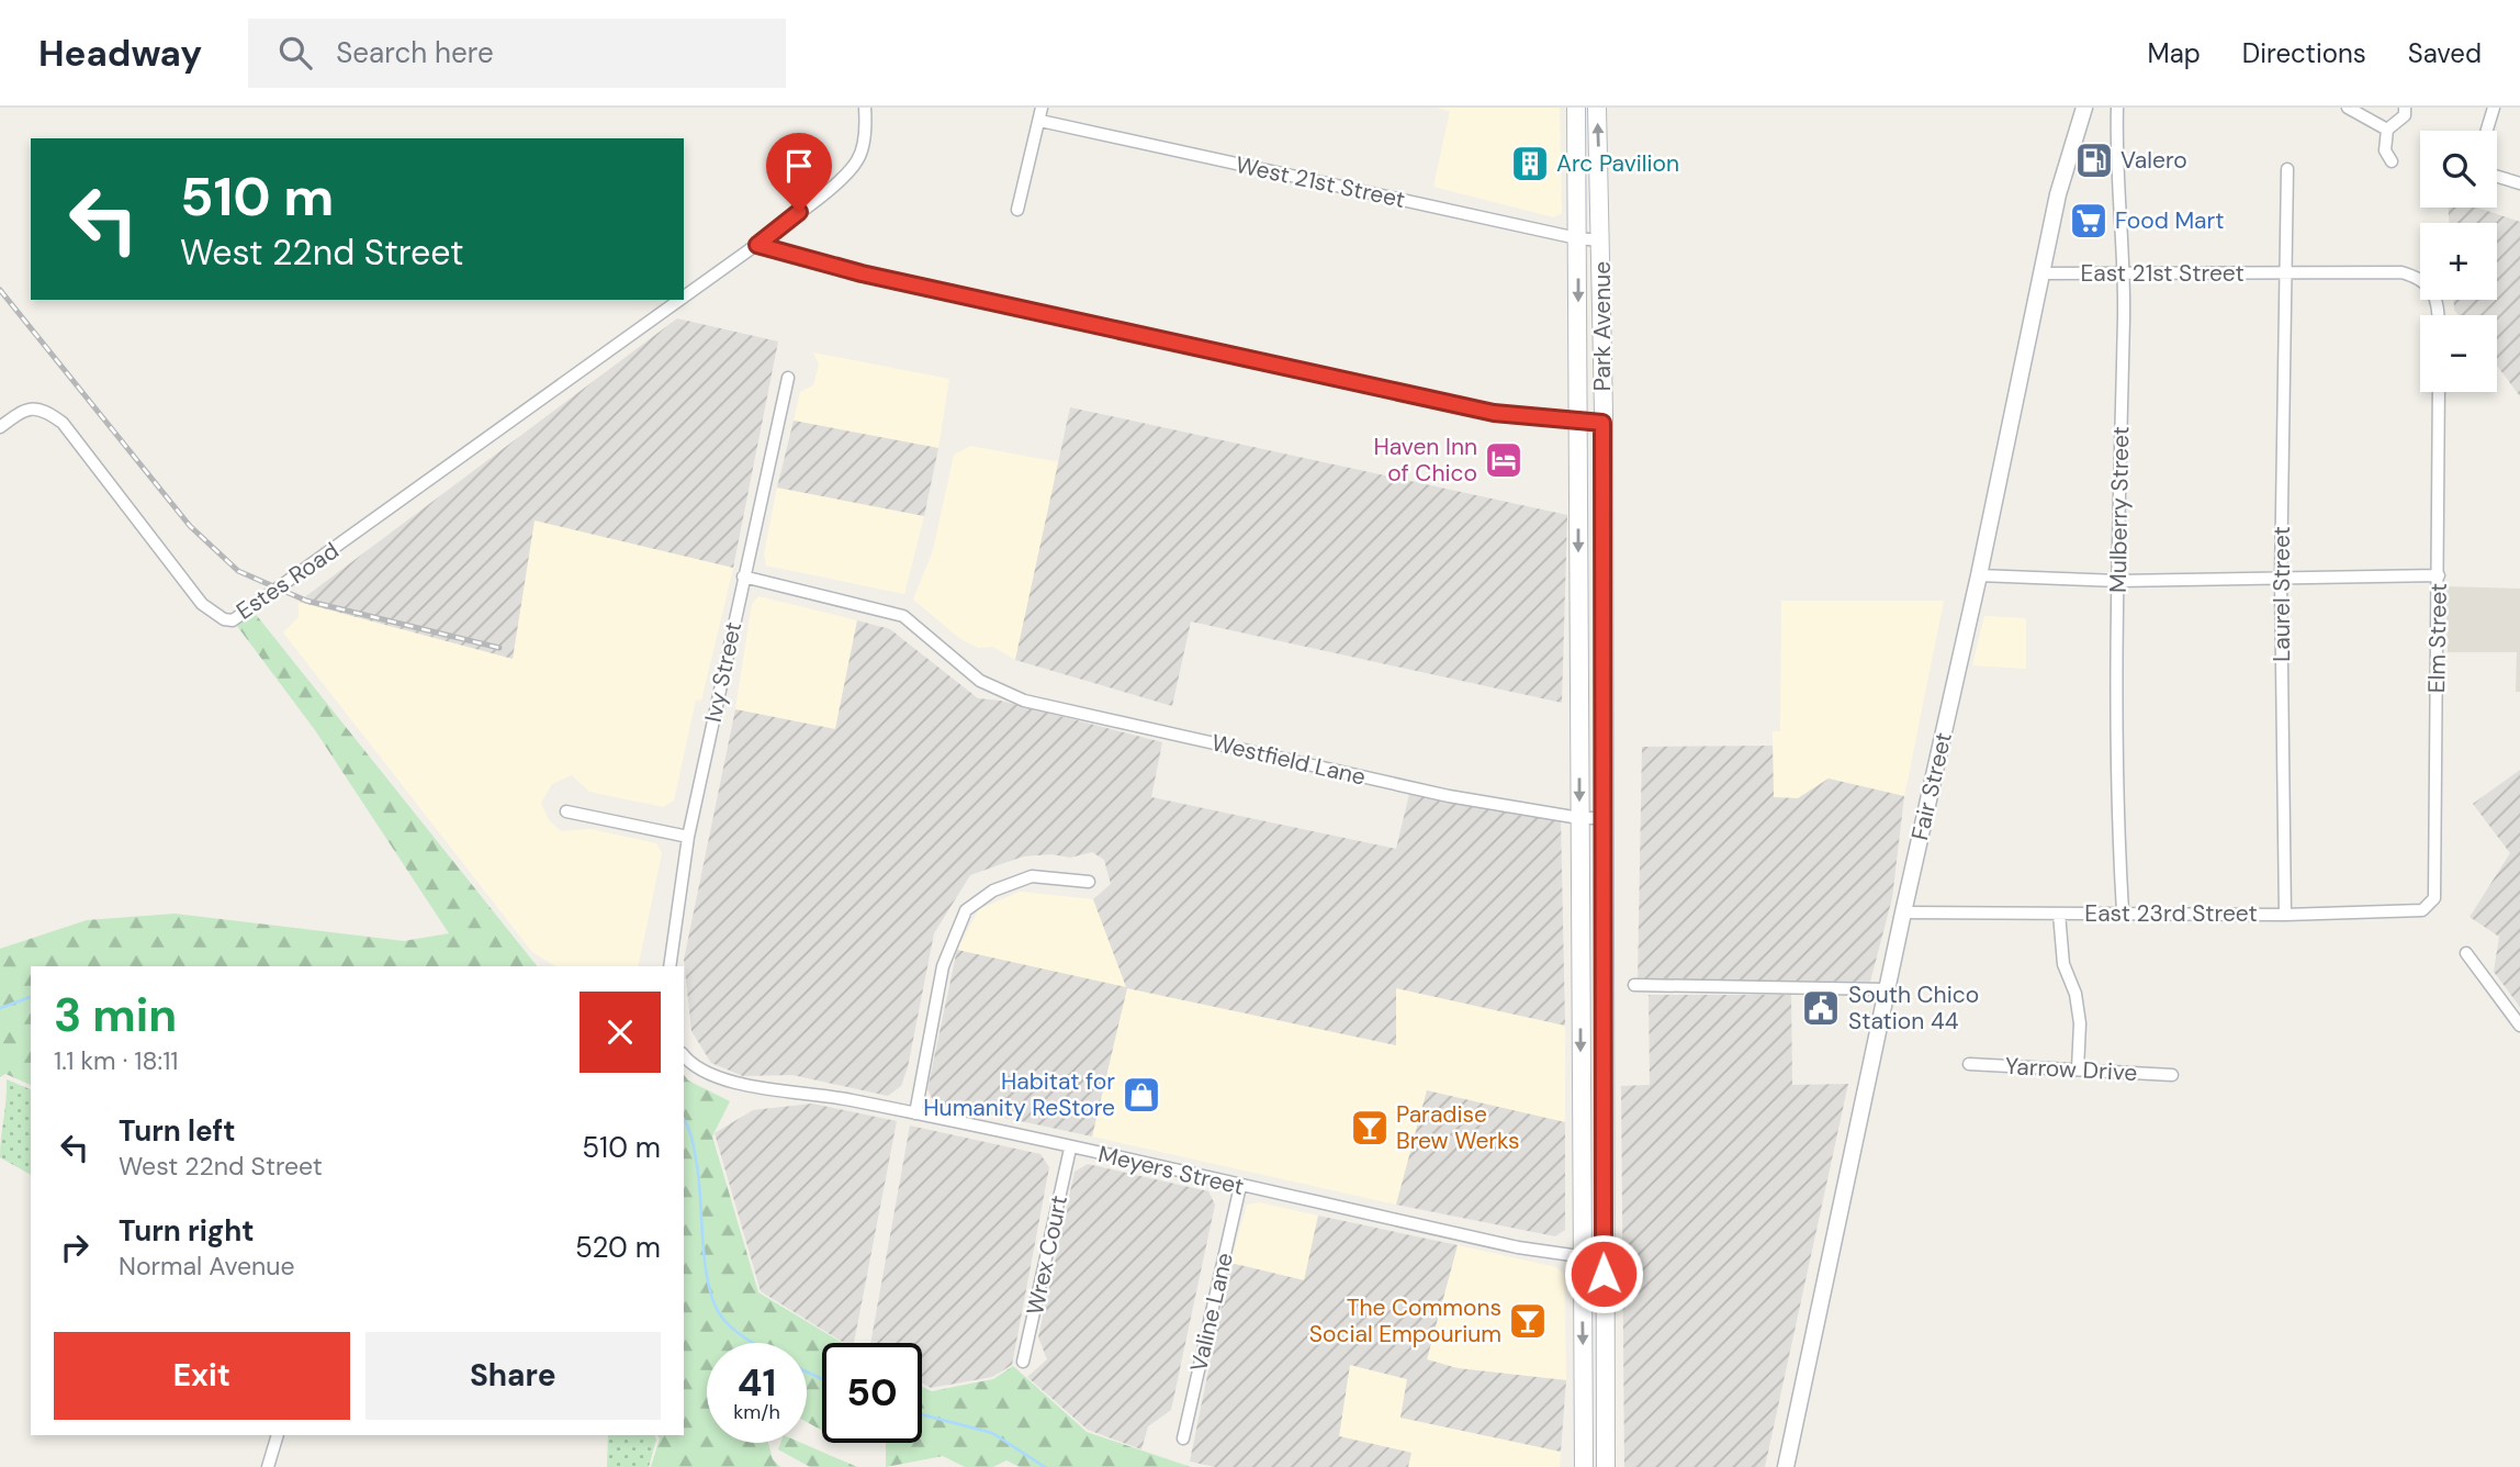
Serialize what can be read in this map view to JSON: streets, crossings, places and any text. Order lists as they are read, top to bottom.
{
  "streets": {
    "main road": ["Park Avenue"],
    "street": [
      "West 21st Street",
      "East 21st Street",
      "Mulberry Street",
      "Estes Road",
      "Laurel Street",
      "Elm Street",
      "Ivy Street",
      "Westfield Lane",
      "Fair Street",
      "East 23rd Street",
      "Yarrow Drive",
      "Meyers Street",
      "Wrex Court",
      "Valine Lane"
    ]
  },
  "crossings": [
    ["West 21st Street", "Park Avenue"],
    ["East 21st Street", "Mulberry Street"],
    ["East 21st Street", "Laurel Street"],
    ["East 21st Street", "Fair Street"],
    ["Park Avenue", "Westfield Lane"],
    ["Park Avenue", "Meyers Street"],
    ["Mulberry Street", "East 23rd Street"],
    ["Laurel Street", "East 23rd Street"],
    ["Elm Street", "East 23rd Street"],
    ["Ivy Street", "Westfield Lane"],
    ["Fair Street", "East 23rd Street"],
    ["Meyers Street", "Wrex Court"],
    ["Meyers Street", "Valine Lane"]
  ],
  "places": {
    "fuel station": ["Valero"],
    "building": ["Arc Pavilion"],
    "supermarket": ["Food Mart"],
    "hotel": ["Haven Inn of Chico"],
    "public building": ["South Chico Station 44"],
    "shop": ["Habitat for Humanity ReStore"],
    "bar": ["Paradise Brew Werks", "The Commons Social Empourium"]
  },
  "page": {
    "header": "Headway",
    "search": "Search here",
    "nav": ["Map", "Directions", "Saved"],
    "map_buttons": ["+", "−"],
    "turn": ["510 m", "West 22nd Street"],
    "heading": ["3 min", "1.1 km · 18:11"],
    "list": [
      {
        "name": "Turn left",
        "note": "West 22nd Street",
        "value": "510 m"
      },
      {
        "name": "Turn right",
        "note": "Normal Avenue",
        "value": "520 m"
      }
    ],
    "buttons": ["Exit", "Share"],
    "speed": "41 km/h",
    "limit": "50"
  }
}
